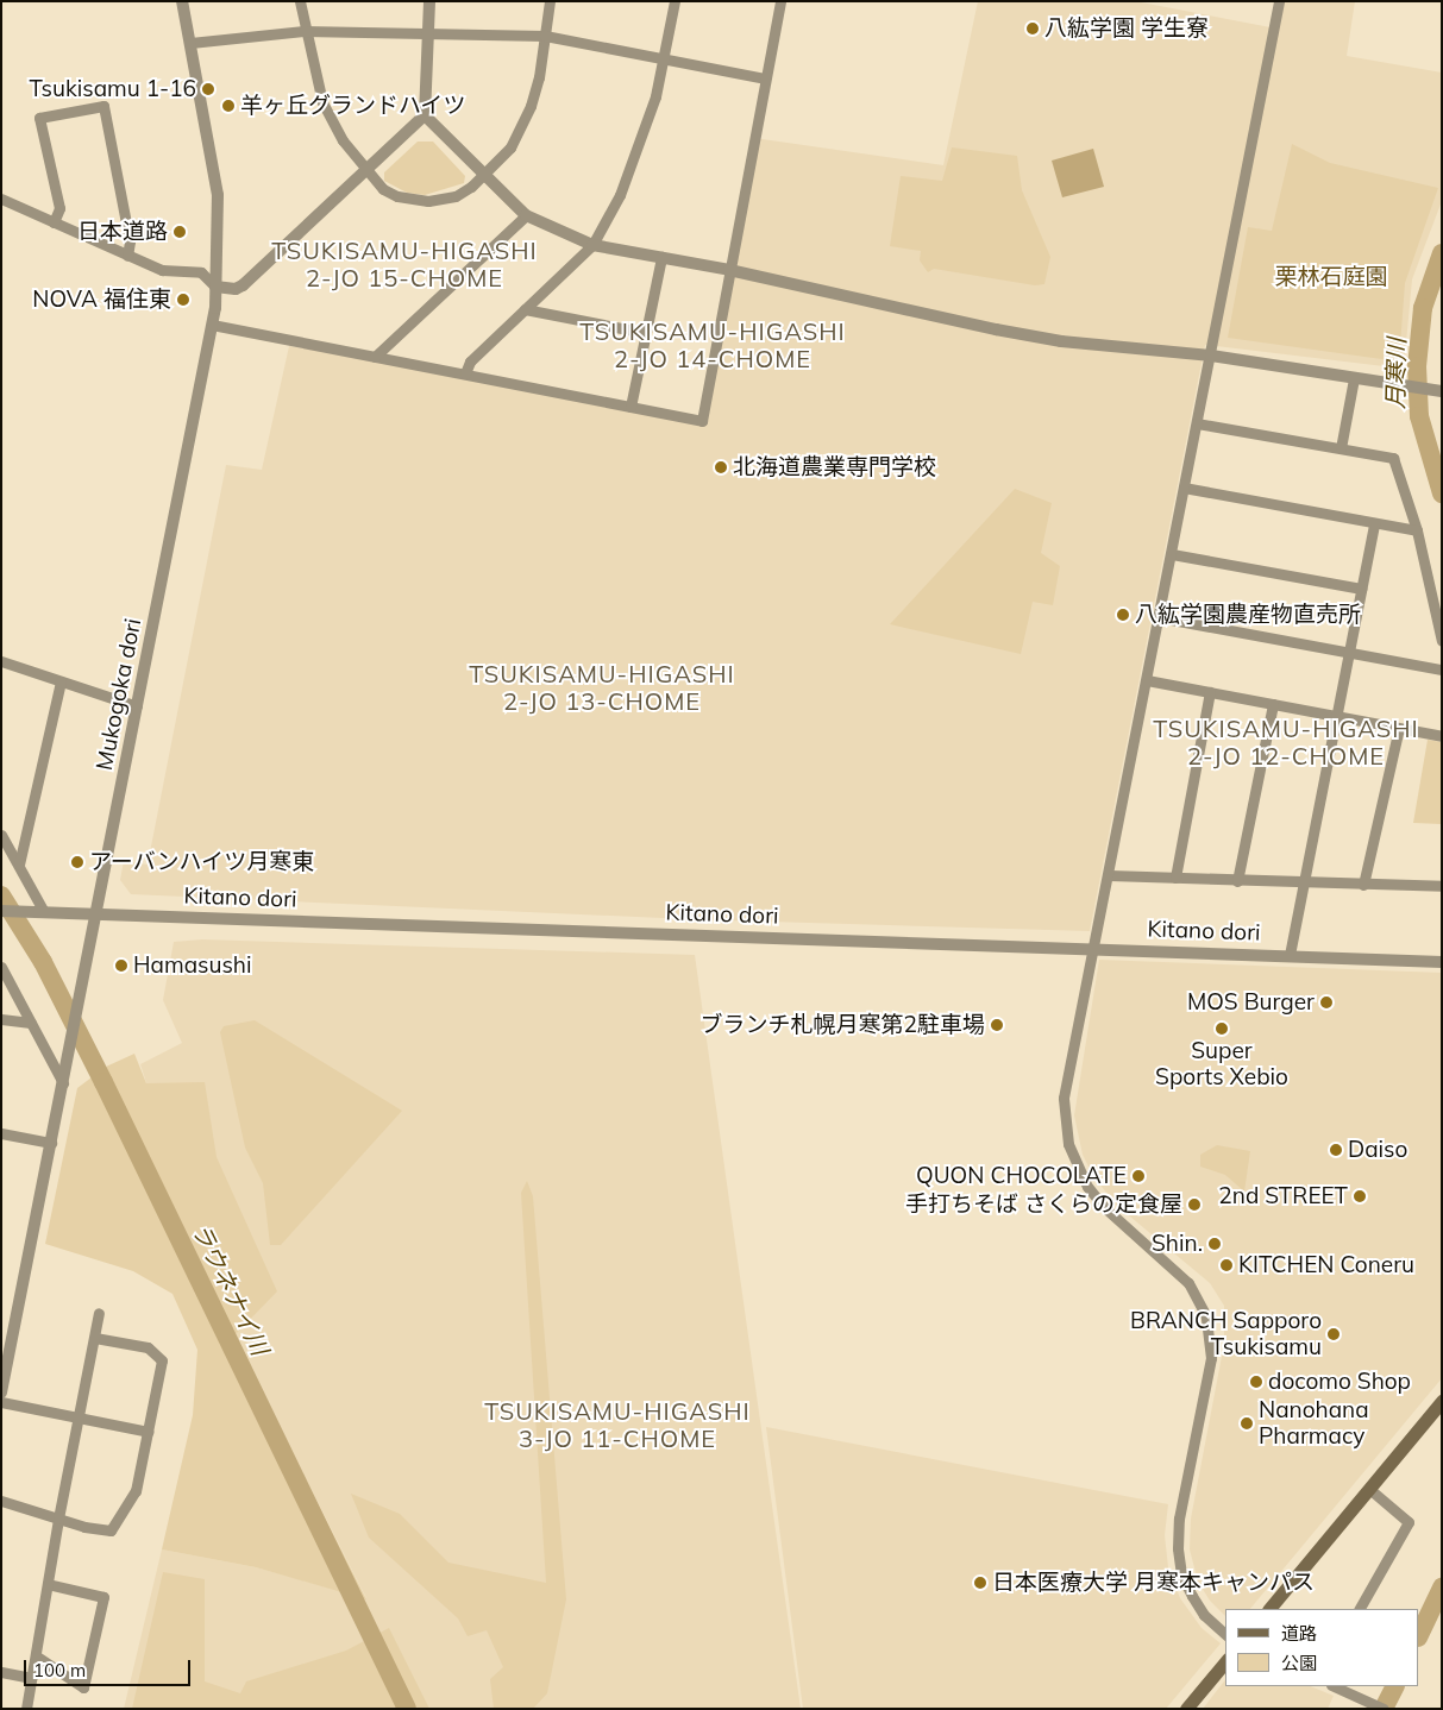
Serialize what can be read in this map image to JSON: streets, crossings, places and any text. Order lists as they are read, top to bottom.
{
  "streets": {
    "street": ["Mukogoka dori", "Kitano dori"]
  },
  "crossings": [
    ["Mukogoka dori", "Kitano dori"]
  ],
  "districts": [
    "TSUKISAMU-HIGASHI 2-JO 15-CHOME",
    "TSUKISAMU-HIGASHI 2-JO 14-CHOME",
    "TSUKISAMU-HIGASHI 2-JO 13-CHOME",
    "TSUKISAMU-HIGASHI 2-JO 12-CHOME",
    "TSUKISAMU-HIGASHI 3-JO 11-CHOME"
  ],
  "water": ["月寒川", "ラウネナイ川"],
  "parks": ["栗林石庭園"],
  "places": [
    "八紘学園 学生寮",
    "Tsukisamu 1-16",
    "羊ヶ丘グランドハイツ",
    "日本道路",
    "NOVA 福住東",
    "北海道農業専門学校",
    "八紘学園農産物直売所",
    "アーバンハイツ月寒東",
    "Hamasushi",
    "MOS Burger",
    "ブランチ札幌月寒第2駐車場",
    "Super Sports Xebio",
    "Daiso",
    "QUON CHOCOLATE",
    "2nd STREET",
    "手打ちそば さくらの定食屋",
    "Shin.",
    "KITCHEN Coneru",
    "BRANCH Sapporo Tsukisamu",
    "docomo Shop",
    "Nanohana Pharmacy",
    "日本医療大学 月寒本キャンパス"
  ],
  "legend": ["道路", "公園"],
  "scale_bar": "100 m"
}
